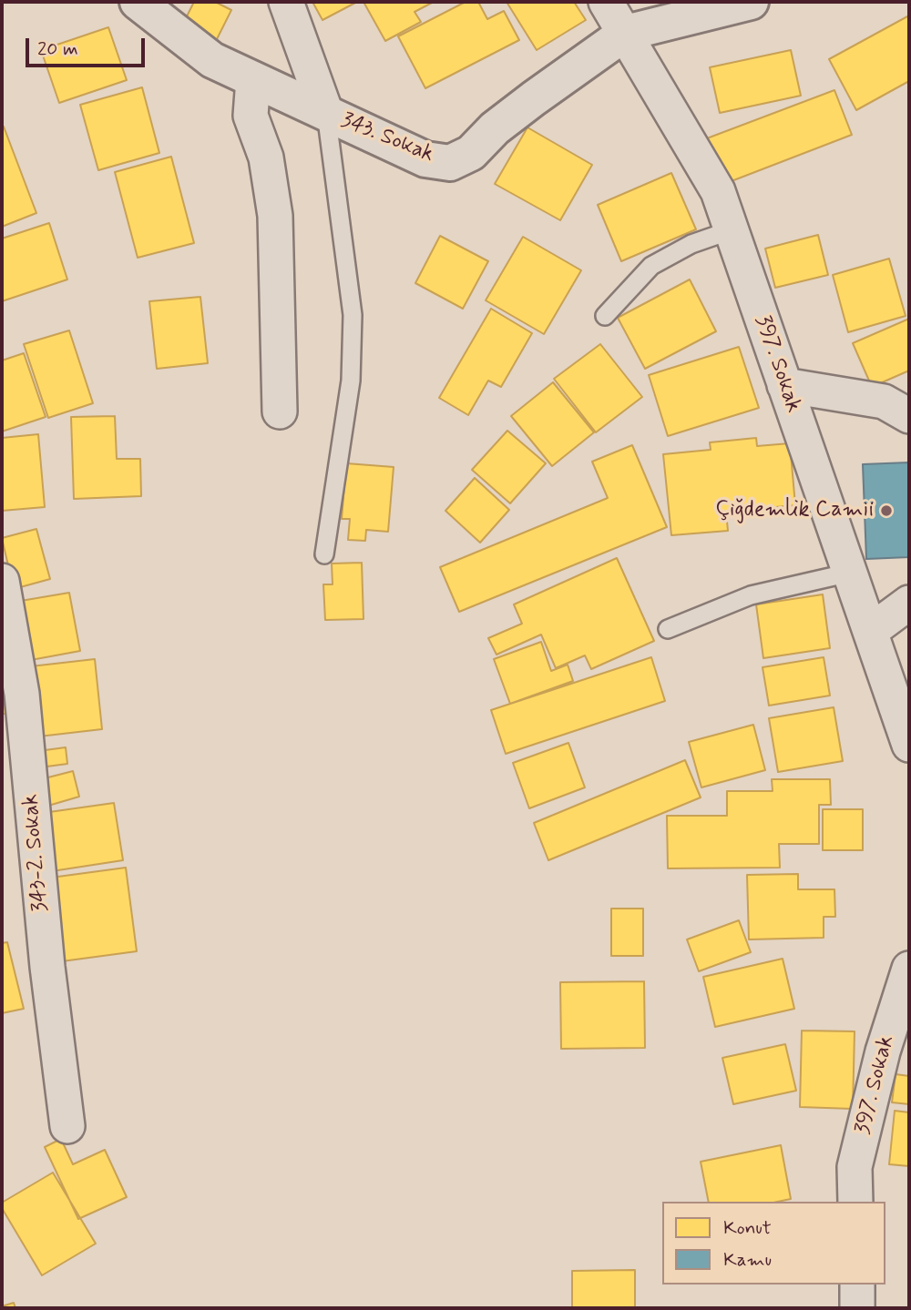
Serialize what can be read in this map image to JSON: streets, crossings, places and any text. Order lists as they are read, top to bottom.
{
  "streets": {
    "street": ["343. Sokak", "397. Sokak", "343-2. Sokak"]
  },
  "crossings": [
    ["343. Sokak", "397. Sokak"]
  ],
  "places": ["Çiğdemlik Camii"],
  "legend": ["Konut", "Kamu"],
  "scale_bar": "20 m"
}
